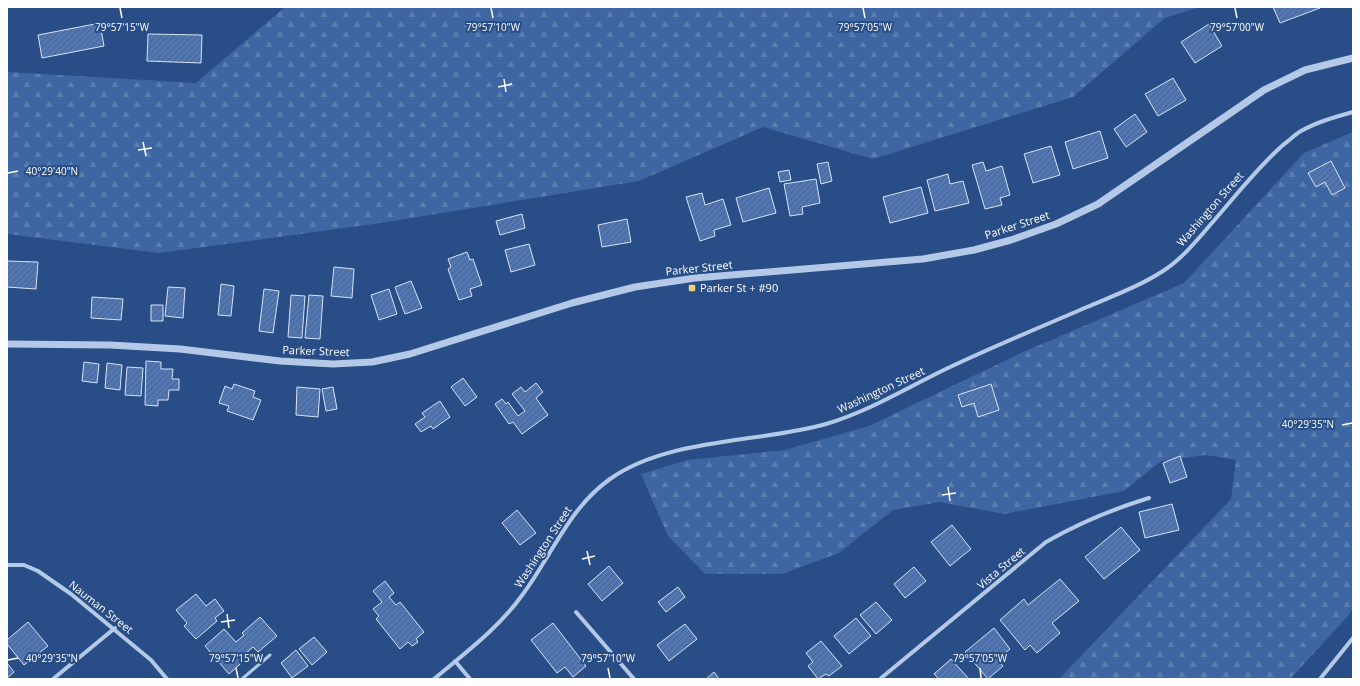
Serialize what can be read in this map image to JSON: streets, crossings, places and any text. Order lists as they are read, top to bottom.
{
  "streets": {
    "street": [
      "Washington Street",
      "Parker Street",
      "Vista Street",
      "Nauman Street"
    ]
  },
  "places": {
    "transit": ["Parker St + #90"]
  },
  "coordinates": [
    "79°57'00\"W",
    "79°57'15\"W",
    "79°57'10\"W",
    "79°57'05\"W",
    "40°29'40\"N",
    "40°29'35\"N"
  ]
}
